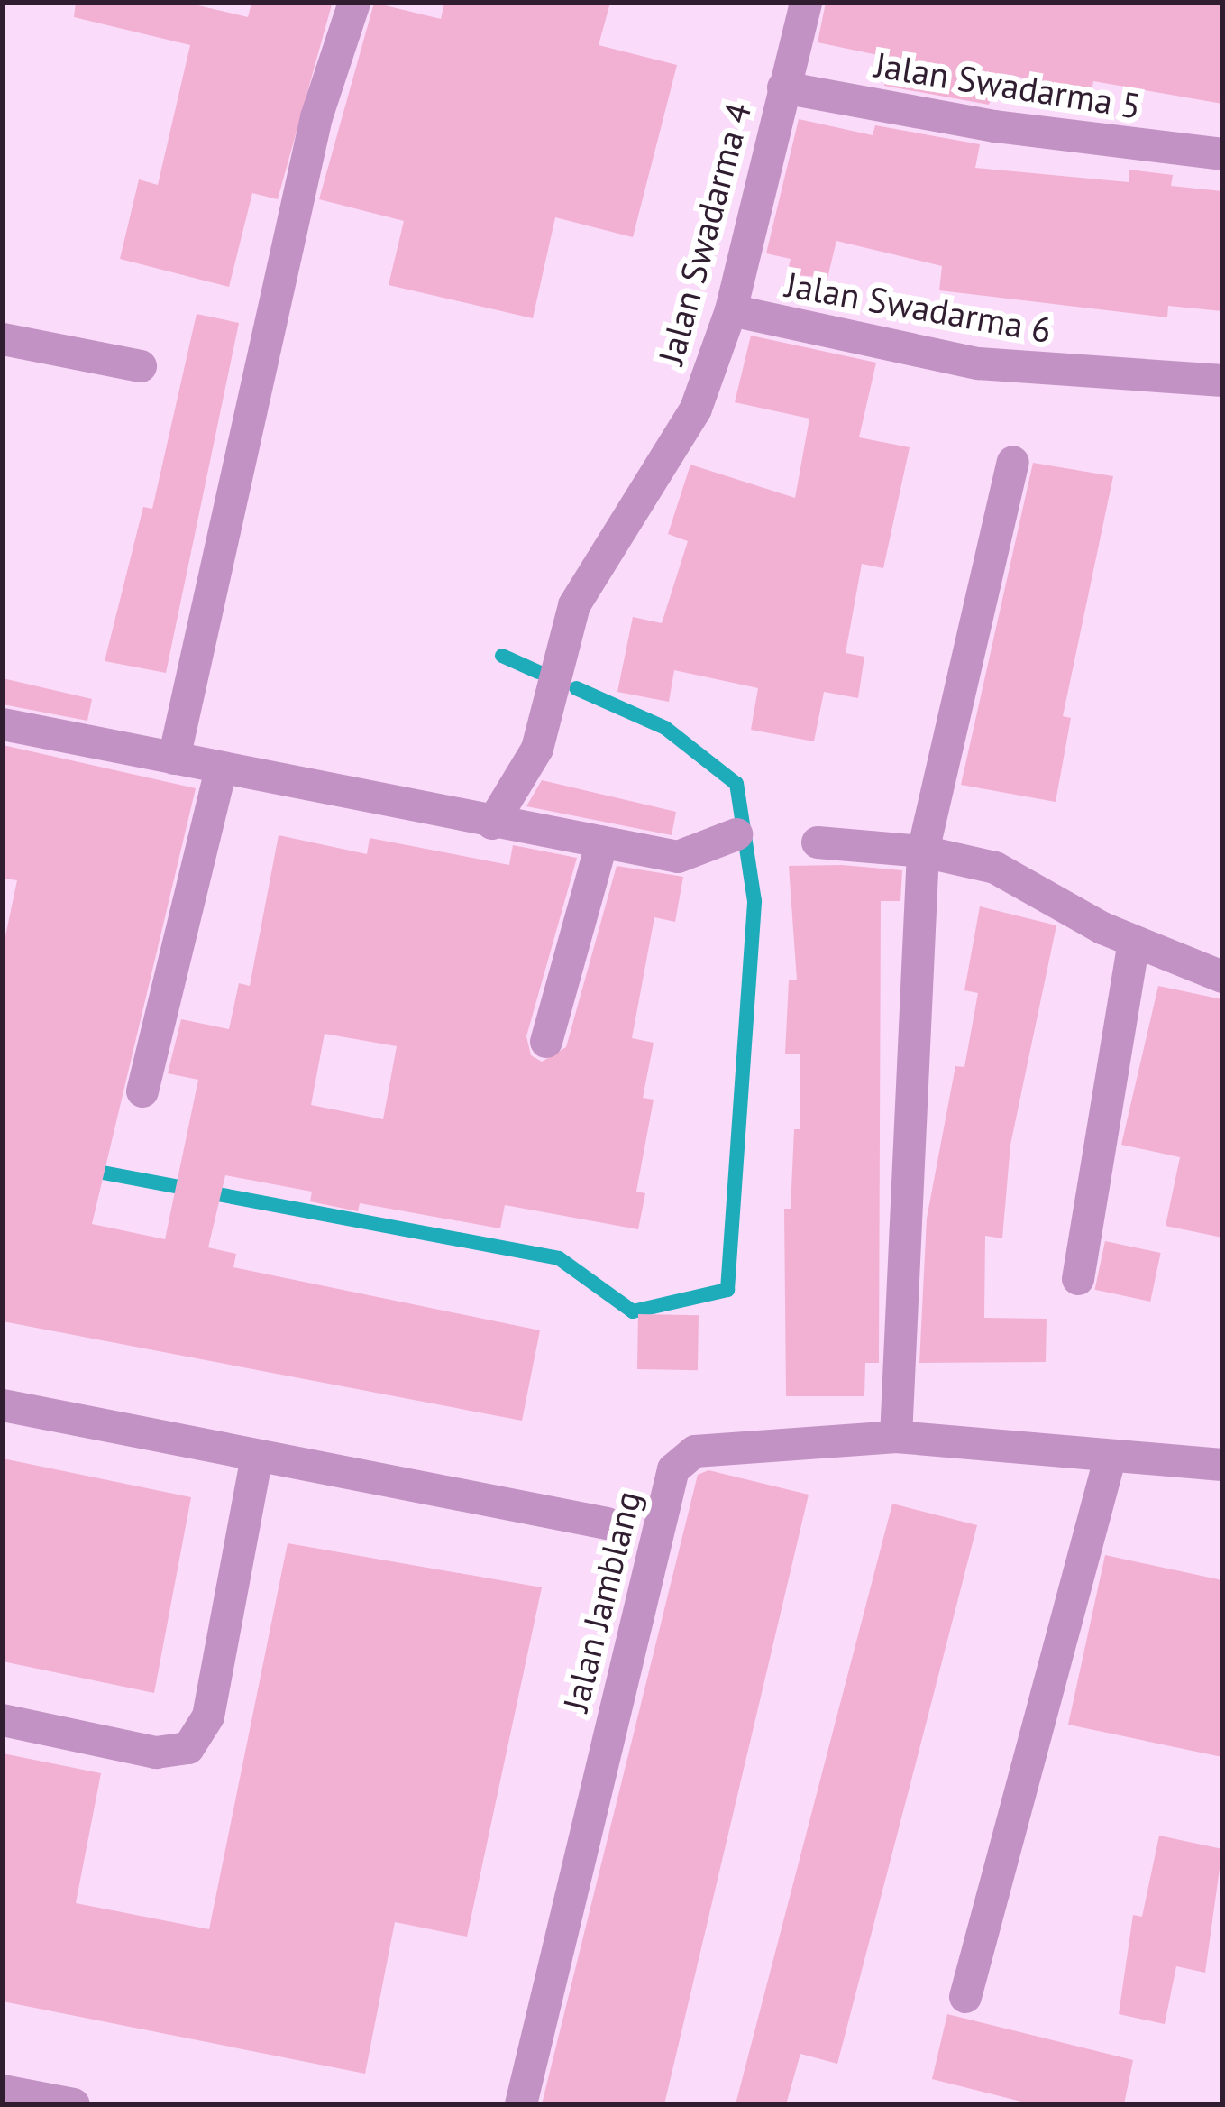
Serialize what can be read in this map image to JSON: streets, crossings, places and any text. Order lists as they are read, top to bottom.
{
  "streets": {
    "street": [
      "Jalan Swadarma 5",
      "Jalan Swadarma 4",
      "Jalan Swadarma 6",
      "Jalan Jamblang"
    ]
  },
  "crossings": [
    ["Jalan Swadarma 5", "Jalan Swadarma 4"],
    ["Jalan Swadarma 4", "Jalan Swadarma 6"]
  ]
}
